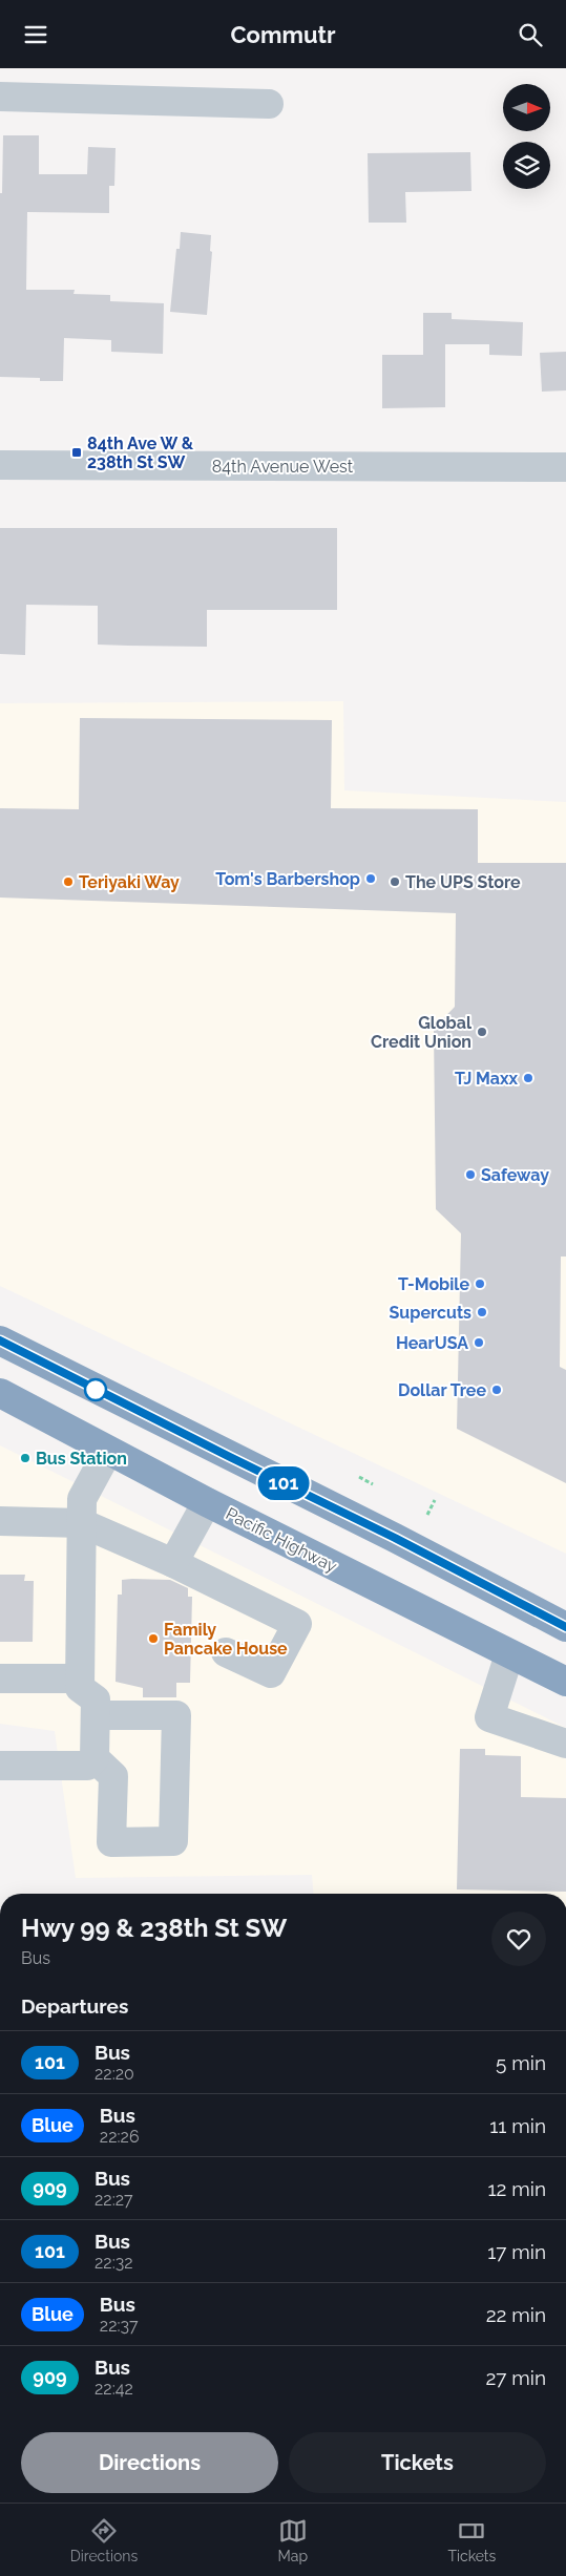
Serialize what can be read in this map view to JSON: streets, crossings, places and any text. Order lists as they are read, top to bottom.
{
  "streets": {
    "highway": ["Pacific Highway"],
    "street": ["84th Avenue West"]
  },
  "places": {
    "transit": ["84th Ave W & 238th St SW"],
    "other": [
      "Tom's Barbershop",
      "Teriyaki Way",
      "The UPS Store",
      "Global Credit Union",
      "TJ Maxx",
      "Safeway",
      "T-Mobile",
      "Supercuts",
      "HearUSA",
      "Dollar Tree",
      "Bus Station",
      "Family Pancake House"
    ]
  },
  "lines": ["bus line 101"],
  "north": "right",
  "page": {
    "header": "Commutr",
    "on_map": "101",
    "heading": [
      ["Hwy 99 & 238th St SW", "Bus"],
      "Departures"
    ],
    "list": [
      {
        "mark": "101",
        "name": "Bus",
        "note": "22:20",
        "value": "5 min"
      },
      {
        "mark": "Blue",
        "name": "Bus",
        "note": "22:26",
        "value": "11 min"
      },
      {
        "mark": "909",
        "name": "Bus",
        "note": "22:27",
        "value": "12 min"
      },
      {
        "mark": "101",
        "name": "Bus",
        "note": "22:32",
        "value": "17 min"
      },
      {
        "mark": "Blue",
        "name": "Bus",
        "note": "22:37",
        "value": "22 min"
      },
      {
        "mark": "909",
        "name": "Bus",
        "note": "22:42",
        "value": "27 min"
      }
    ],
    "buttons": ["Directions", "Tickets"],
    "tabs": ["Directions", "Map", "Tickets"]
  }
}
